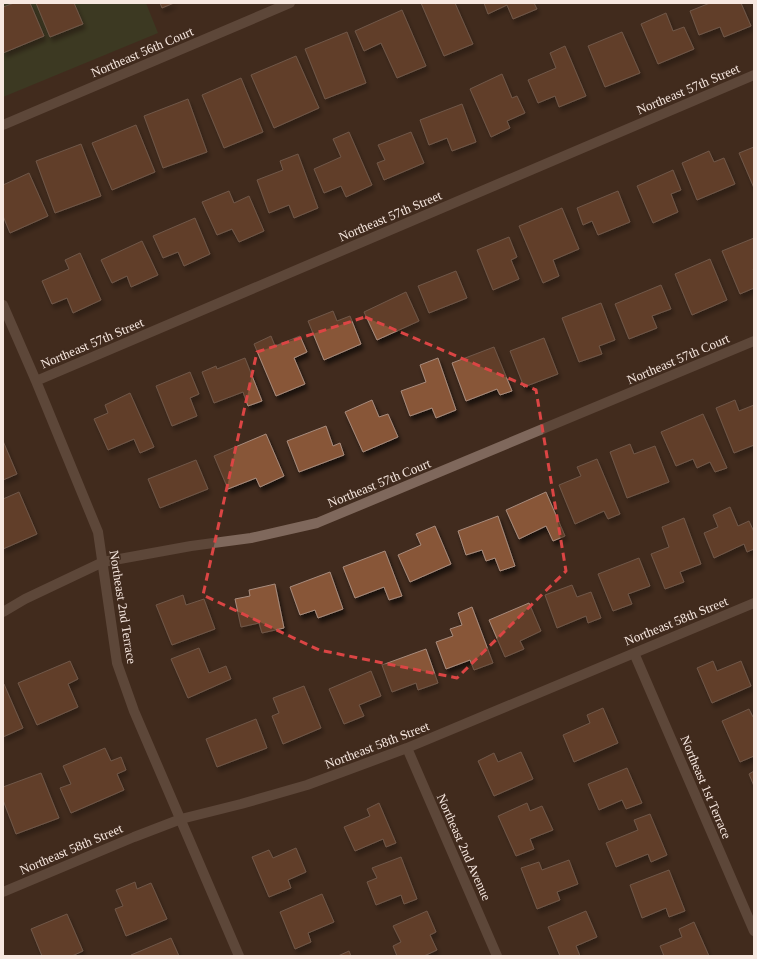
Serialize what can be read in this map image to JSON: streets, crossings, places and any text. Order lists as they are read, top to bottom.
{
  "streets": {
    "street": [
      "Northeast 56th Court",
      "Northeast 57th Street",
      "Northeast 57th Court",
      "Northeast 2nd Terrace",
      "Northeast 58th Street",
      "Northeast 1st Terrace",
      "Northeast 2nd Avenue"
    ]
  },
  "crossings": [
    ["Northeast 57th Street", "Northeast 2nd Terrace"],
    ["Northeast 57th Court", "Northeast 2nd Terrace"],
    ["Northeast 2nd Terrace", "Northeast 58th Street"],
    ["Northeast 58th Street", "Northeast 1st Terrace"],
    ["Northeast 58th Street", "Northeast 2nd Avenue"]
  ]
}
